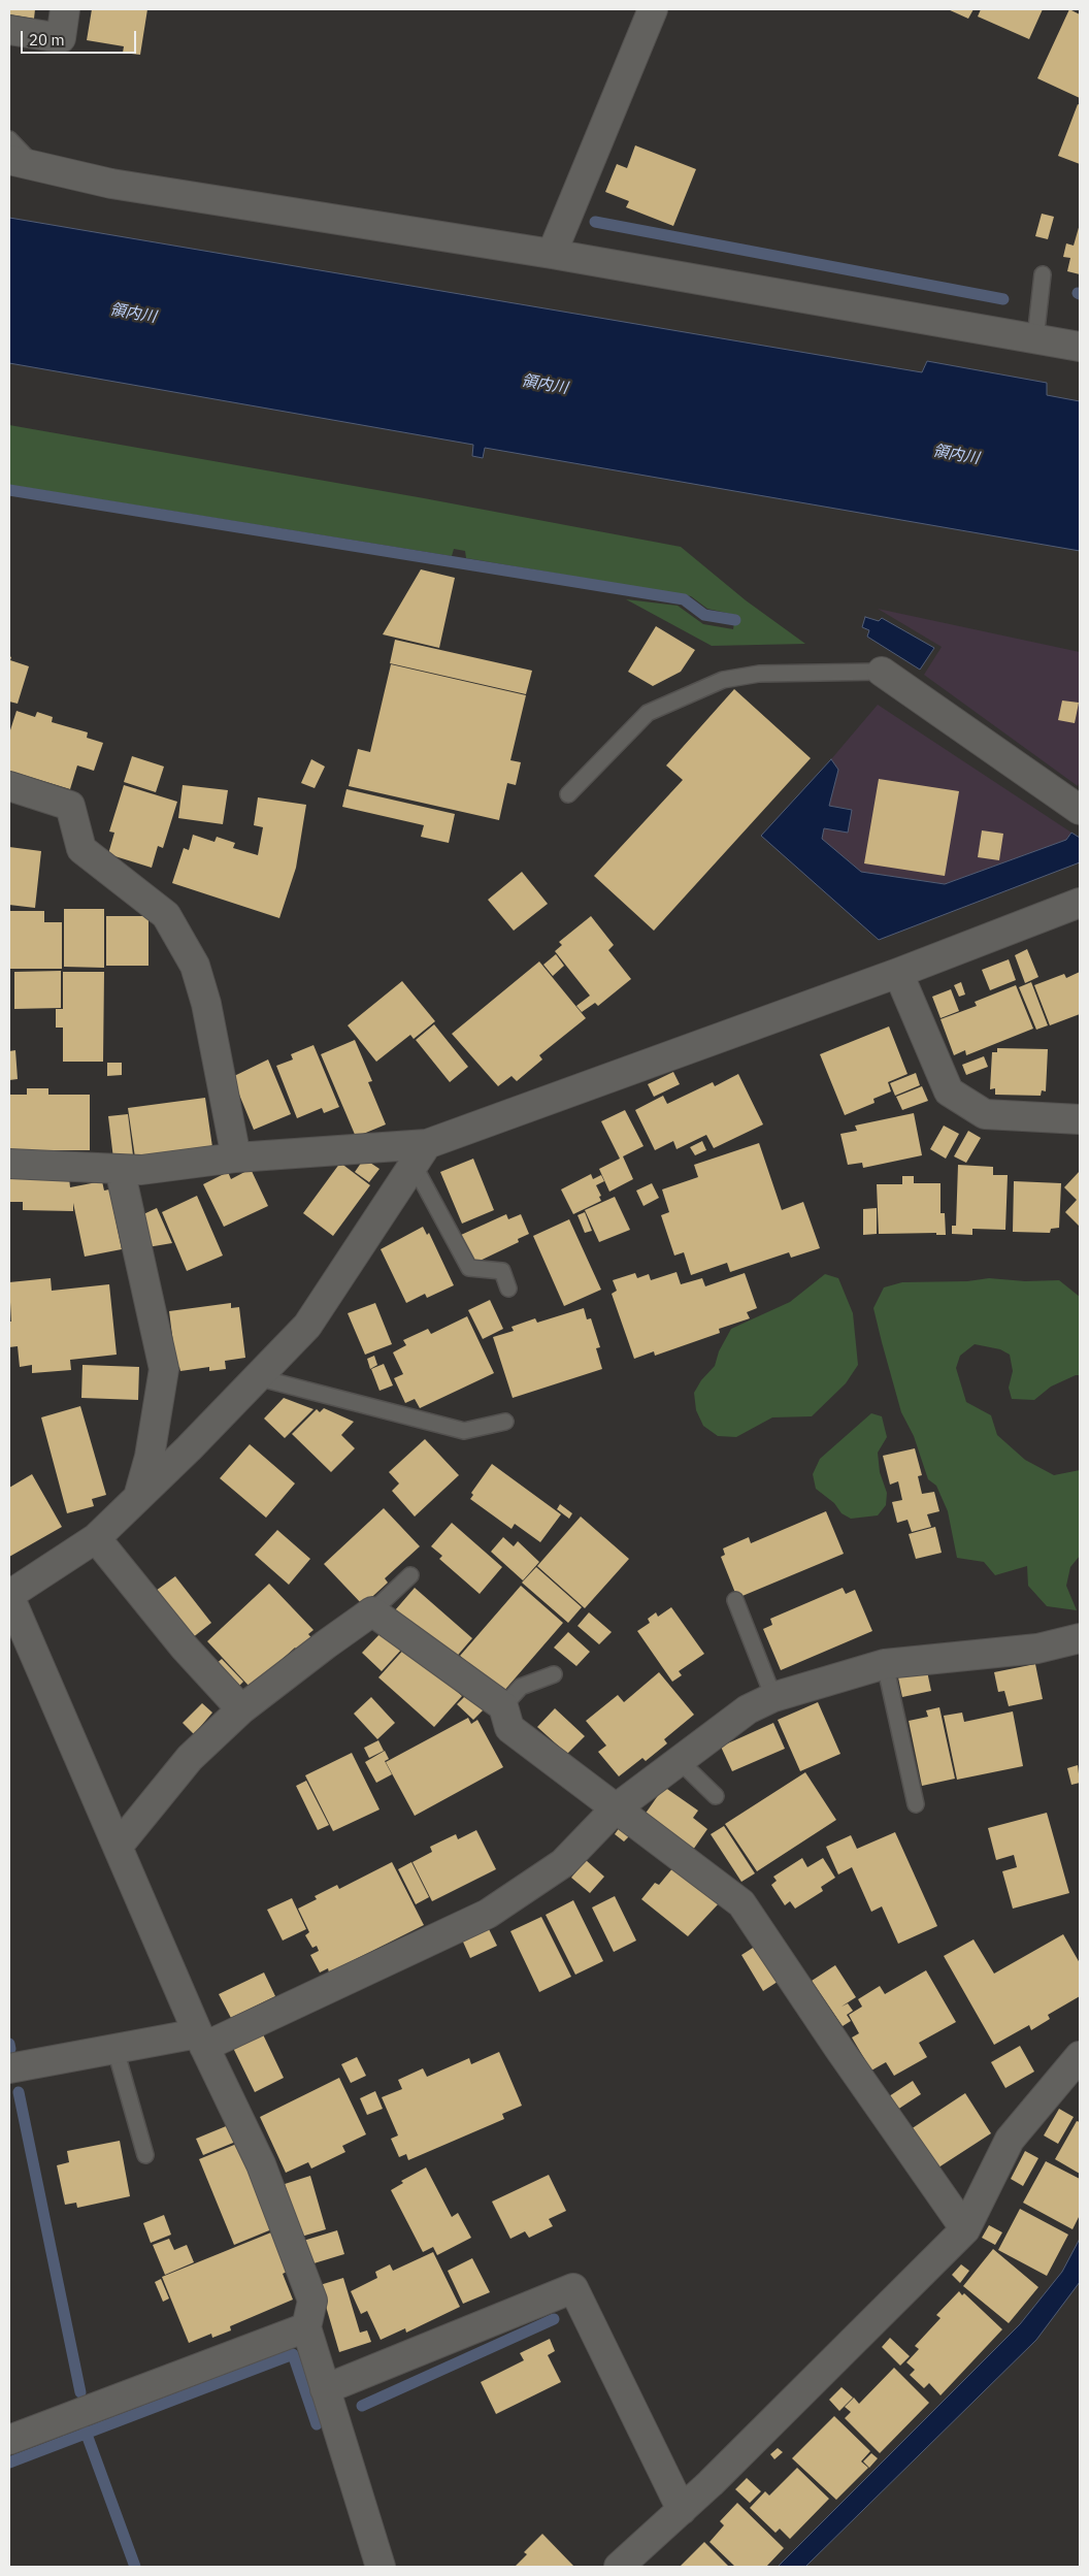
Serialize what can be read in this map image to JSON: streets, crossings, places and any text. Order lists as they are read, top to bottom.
{
  "water": ["領内川"],
  "scale_bar": "20 m"
}
